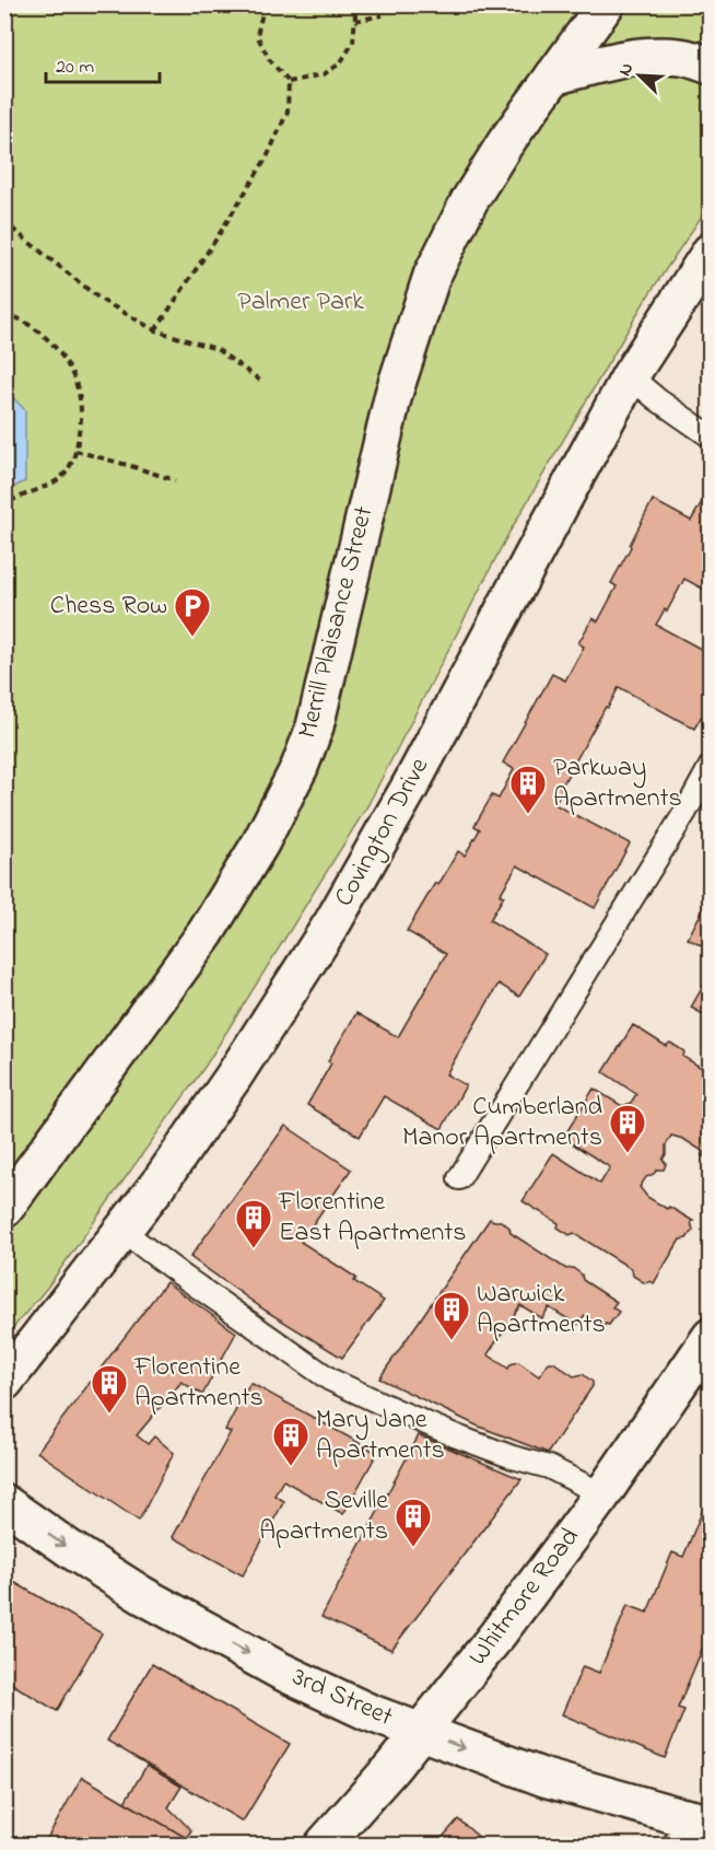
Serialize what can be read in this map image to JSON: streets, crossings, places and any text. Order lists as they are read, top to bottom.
{
  "streets": {
    "street": [
      "Merrill Plaisance Street",
      "Covington Drive",
      "Whitmore Road",
      "3rd Street"
    ]
  },
  "crossings": [
    ["Whitmore Road", "3rd Street"]
  ],
  "one_way": ["3rd Street"],
  "parks": ["Palmer Park"],
  "places": {
    "parking": ["Chess Row"],
    "building": [
      "Parkway Apartments",
      "Cumberland Manor Apartments",
      "Florentine East Apartments",
      "Warwick Apartments",
      "Florentine Apartments",
      "Mary Jane Apartments",
      "Seville Apartments"
    ]
  },
  "scale_bar": "20 m",
  "north": "top left"
}
